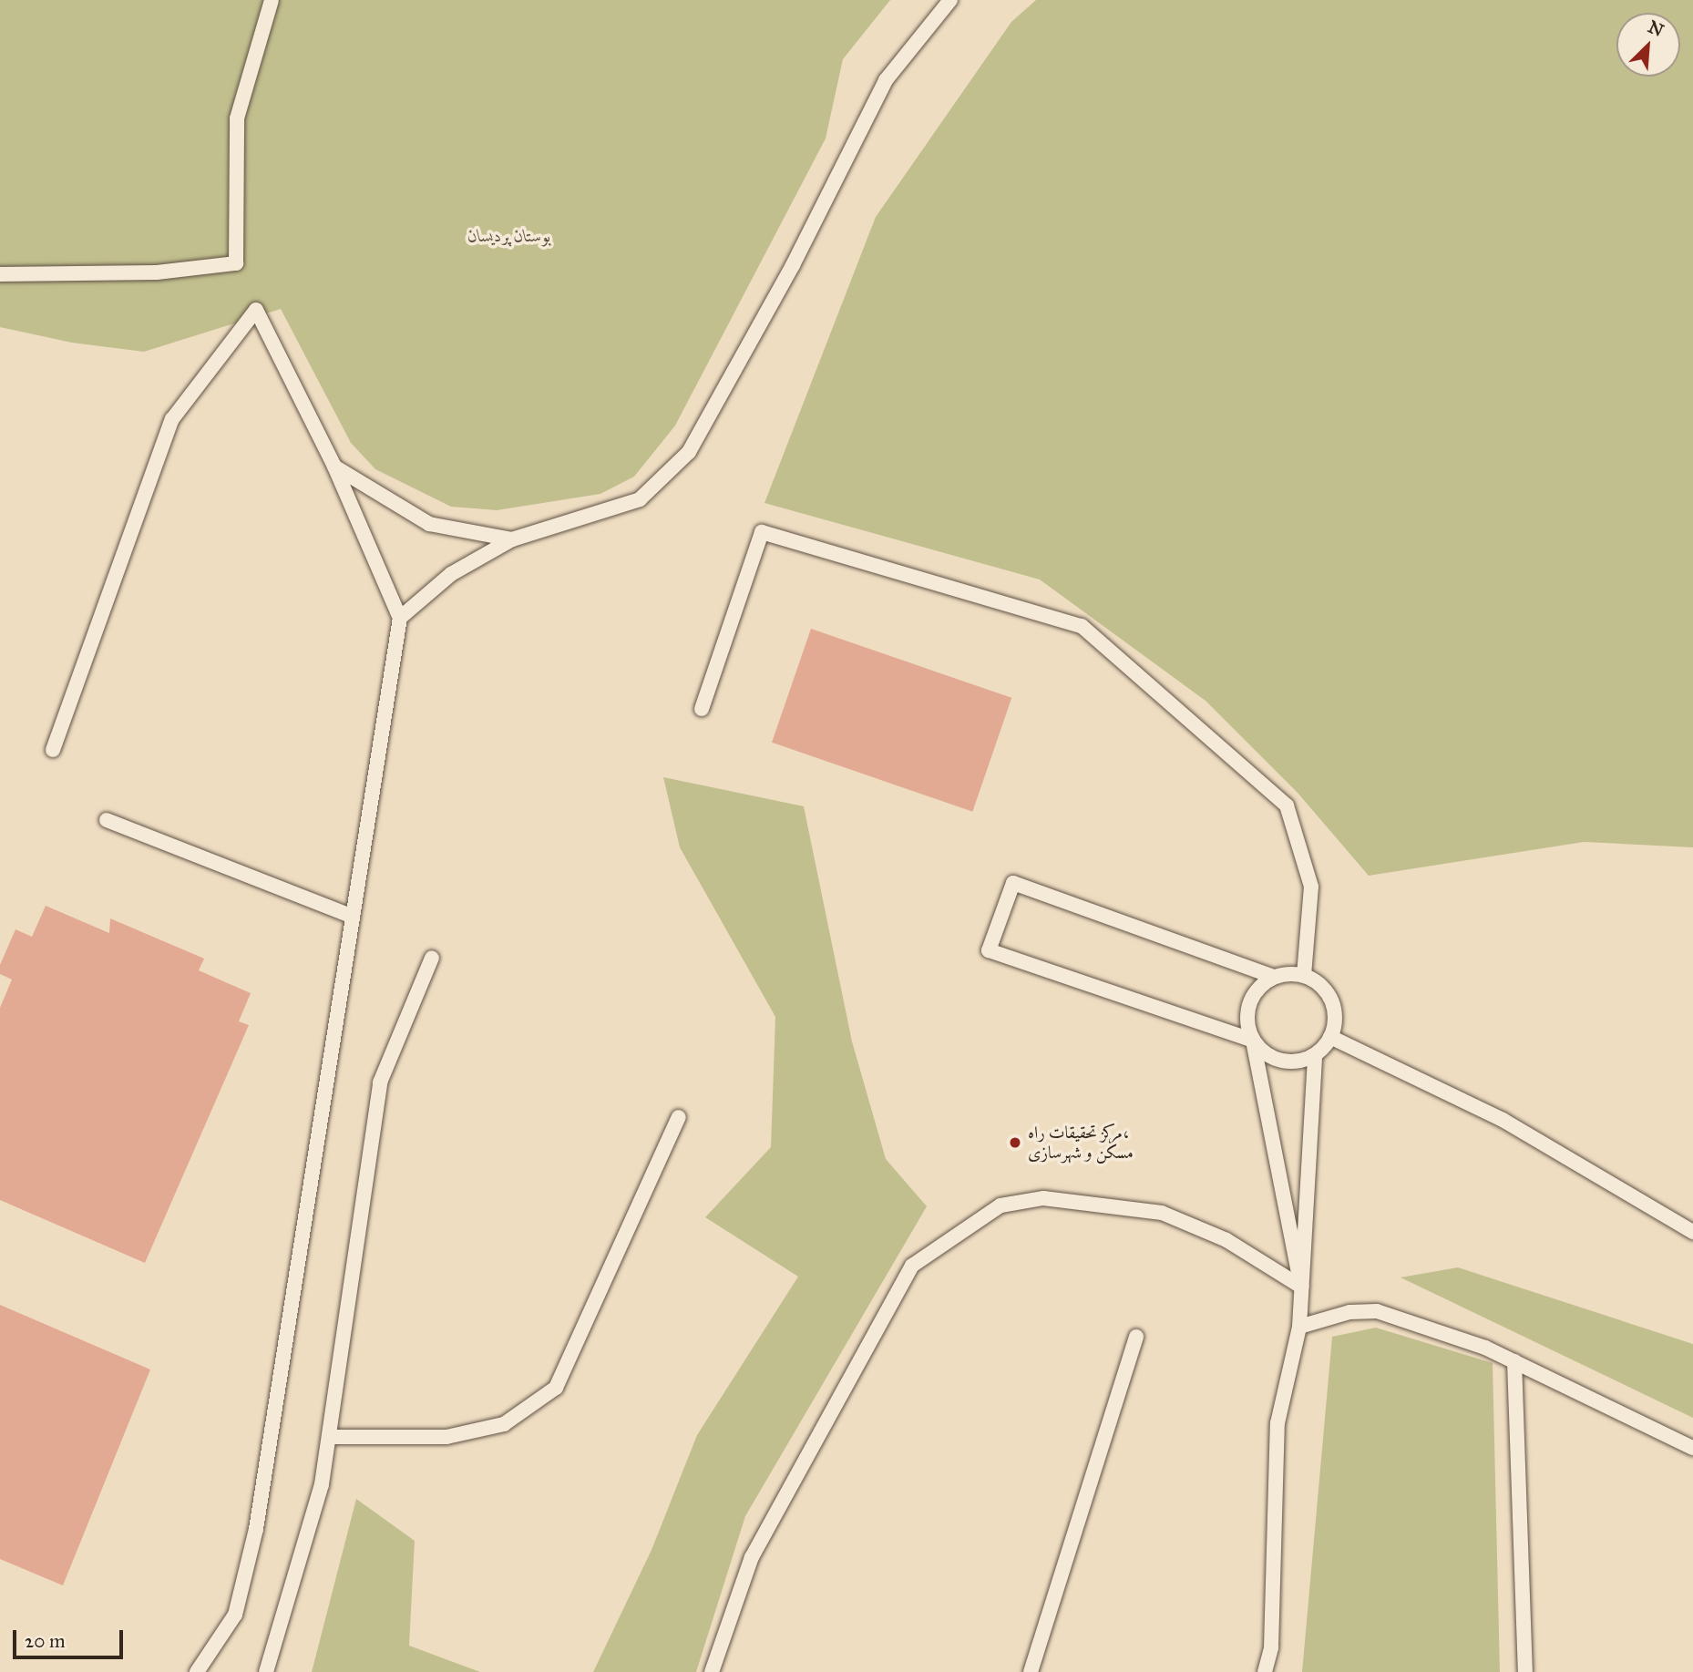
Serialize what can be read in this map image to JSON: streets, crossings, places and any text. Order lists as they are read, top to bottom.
{
  "parks": ["بوستان پردیسان"],
  "places": ["مرکز تحقیقات راه، مسکن و شهرسازی"],
  "scale_bar": "20 m",
  "north": "top right"
}
